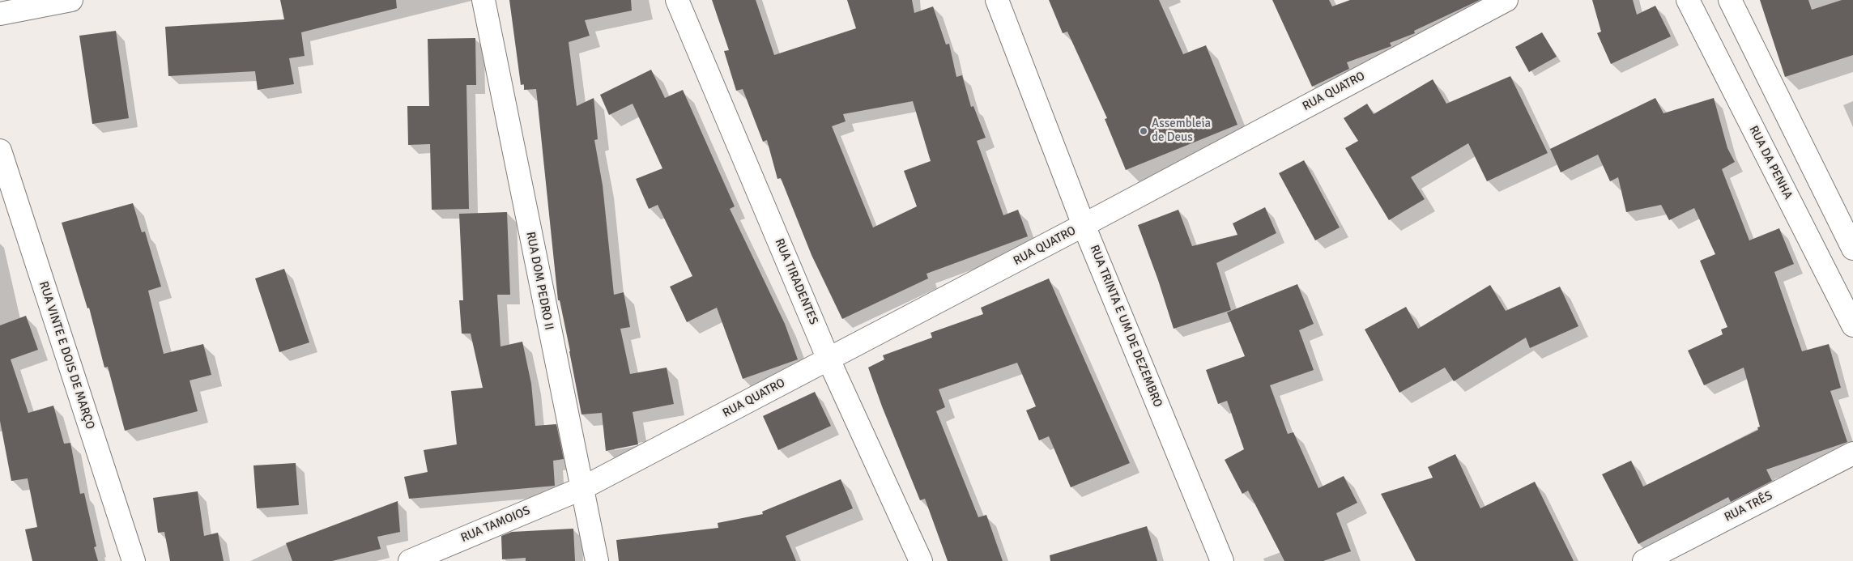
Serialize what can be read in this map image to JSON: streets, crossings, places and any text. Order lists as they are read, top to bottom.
{
  "streets": {
    "street": [
      "RUA QUATRO",
      "RUA DA PENHA",
      "RUA DOM PEDRO II",
      "RUA TIRADENTES",
      "RUA TRINTA E UM DE DEZEMBRO",
      "RUA VINTE E DOIS DE MARÇO",
      "RUA TRÊS",
      "RUA TAMOIOS"
    ]
  },
  "crossings": [
    ["RUA QUATRO", "RUA DOM PEDRO II"],
    ["RUA QUATRO", "RUA TIRADENTES"],
    ["RUA QUATRO", "RUA TRINTA E UM DE DEZEMBRO"],
    ["RUA QUATRO", "RUA TAMOIOS"],
    ["RUA DOM PEDRO II", "RUA TAMOIOS"]
  ],
  "places": ["Assembleia de Deus"]
}
